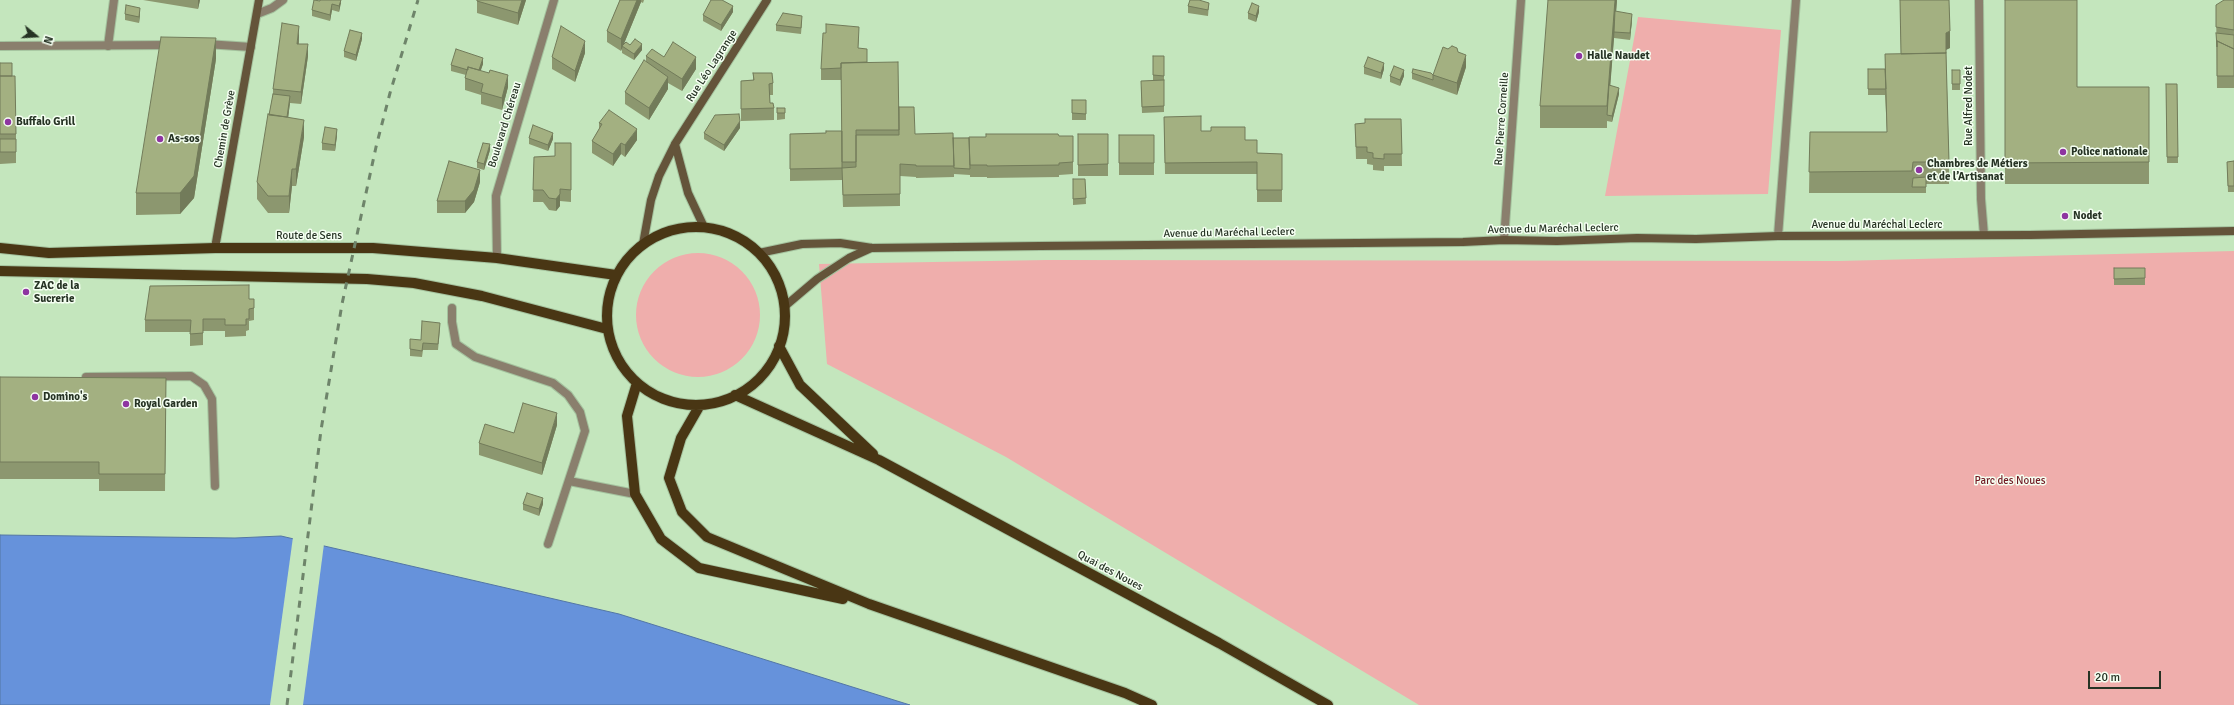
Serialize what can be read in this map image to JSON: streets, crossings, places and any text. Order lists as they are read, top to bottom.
{
  "streets": {
    "main road": [
      "Rue Léo Lagrange",
      "Chemin de Grève",
      "Avenue du Maréchal Leclerc",
      "Route de Sens",
      "Quai des Noues"
    ],
    "street": ["Rue Alfred Nodet", "Rue Pierre Corneille", "Boulevard Chéreau"]
  },
  "crossings": [
    ["Rue Alfred Nodet", "Avenue du Maréchal Leclerc"],
    ["Rue Pierre Corneille", "Avenue du Maréchal Leclerc"],
    ["Boulevard Chéreau", "Route de Sens"],
    ["Chemin de Grève", "Route de Sens"]
  ],
  "parks": ["Parc des Noues"],
  "places": [
    "Halle Naudet",
    "Buffalo Grill",
    "As-sos",
    "Police nationale",
    "Chambres de Métiers et de l’Artisanat",
    "Nodet",
    "ZAC de la Sucrerie",
    "Domino's",
    "Royal Garden"
  ],
  "scale_bar": "20 m",
  "north": "right"
}
